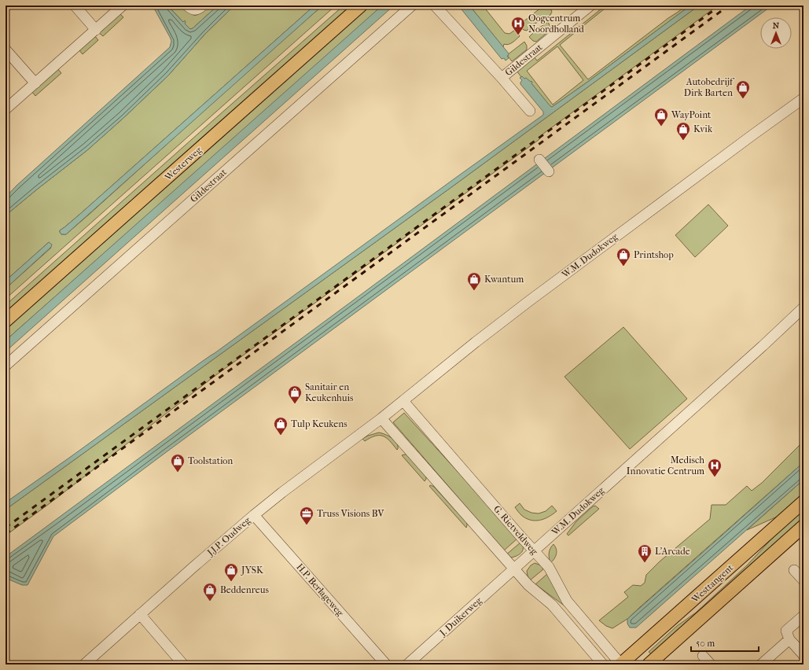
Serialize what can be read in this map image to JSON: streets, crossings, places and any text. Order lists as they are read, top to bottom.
{
  "streets": {
    "main road": ["Westerweg", "Westtangent"],
    "street": [
      "Gildestraat",
      "W.M. Dudokweg",
      "G. Rietveldweg",
      "J.J.P. Oudweg",
      "H.P. Berlageweg",
      "J. Duikerweg"
    ]
  },
  "crossings": [
    ["W.M. Dudokweg", "G. Rietveldweg"],
    ["W.M. Dudokweg", "J.J.P. Oudweg"],
    ["W.M. Dudokweg", "J. Duikerweg"],
    ["G. Rietveldweg", "Westtangent"],
    ["J.J.P. Oudweg", "H.P. Berlageweg"]
  ],
  "places": {
    "hospital": ["Oogcentrum Noordholland", "Medisch Innovatie Centrum"],
    "shop": [
      "Autobedrijf Dirk Barten",
      "WayPoint",
      "Kvik",
      "Printshop",
      "Kwantum",
      "Sanitair en Keukenhuis",
      "Tulp Keukens",
      "Toolstation",
      "JYSK",
      "Beddenreus"
    ],
    "office": ["Truss Visions BV"],
    "building": ["L'Arcade"]
  },
  "scale_bar": "50 m",
  "north": "top"
}
